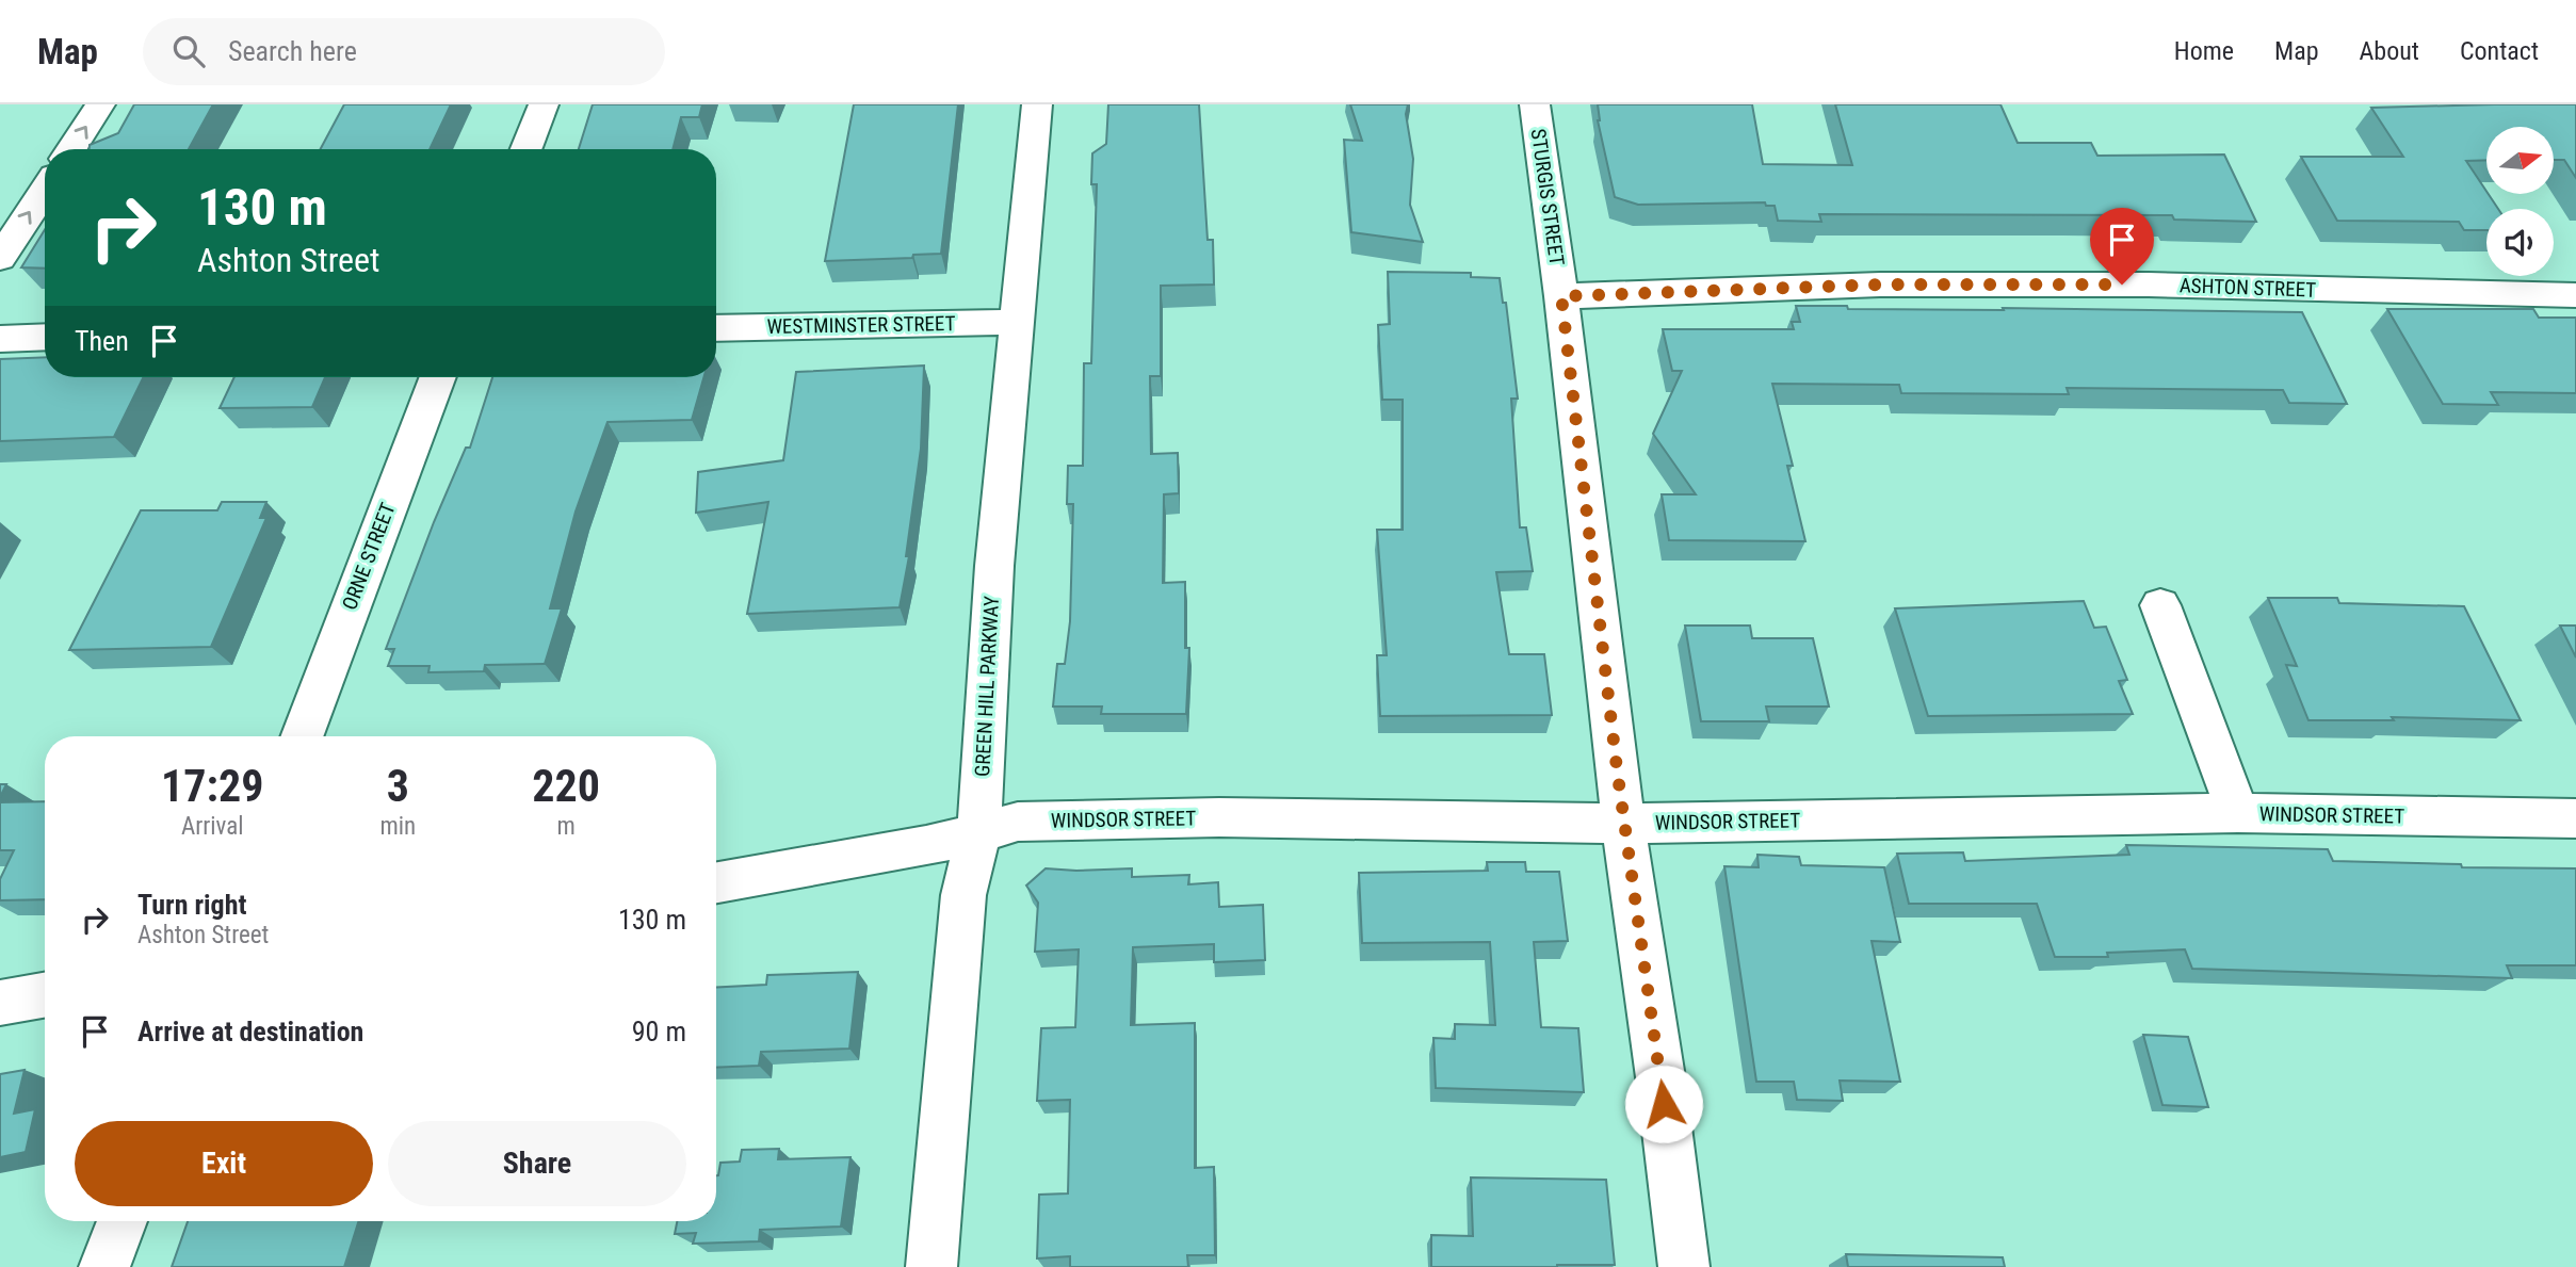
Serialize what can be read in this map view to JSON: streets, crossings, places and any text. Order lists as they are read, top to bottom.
{
  "streets": {
    "street": [
      "STURGIS STREET",
      "ASHTON STREET",
      "WESTMINSTER STREET",
      "ORNE STREET",
      "GREEN HILL PARKWAY",
      "WINDSOR STREET"
    ]
  },
  "crossings": [
    ["STURGIS STREET", "ASHTON STREET"],
    ["STURGIS STREET", "WINDSOR STREET"],
    ["WESTMINSTER STREET", "GREEN HILL PARKWAY"],
    ["GREEN HILL PARKWAY", "WINDSOR STREET"]
  ],
  "north": "right",
  "page": {
    "header": "Map",
    "search": "Search here",
    "nav": [
      "Home",
      "Map",
      "About",
      "Contact"
    ],
    "turn": ["130 m", "Ashton Street"],
    "then": "Then",
    "eta": [
      "17:29",
      "Arrival",
      "3",
      "min",
      "220",
      "m"
    ],
    "list": [
      {
        "name": "Turn right",
        "note": "Ashton Street",
        "value": "130 m"
      },
      {
        "name": "Arrive at destination",
        "value": "90 m"
      }
    ],
    "buttons": ["Exit", "Share"]
  }
}
